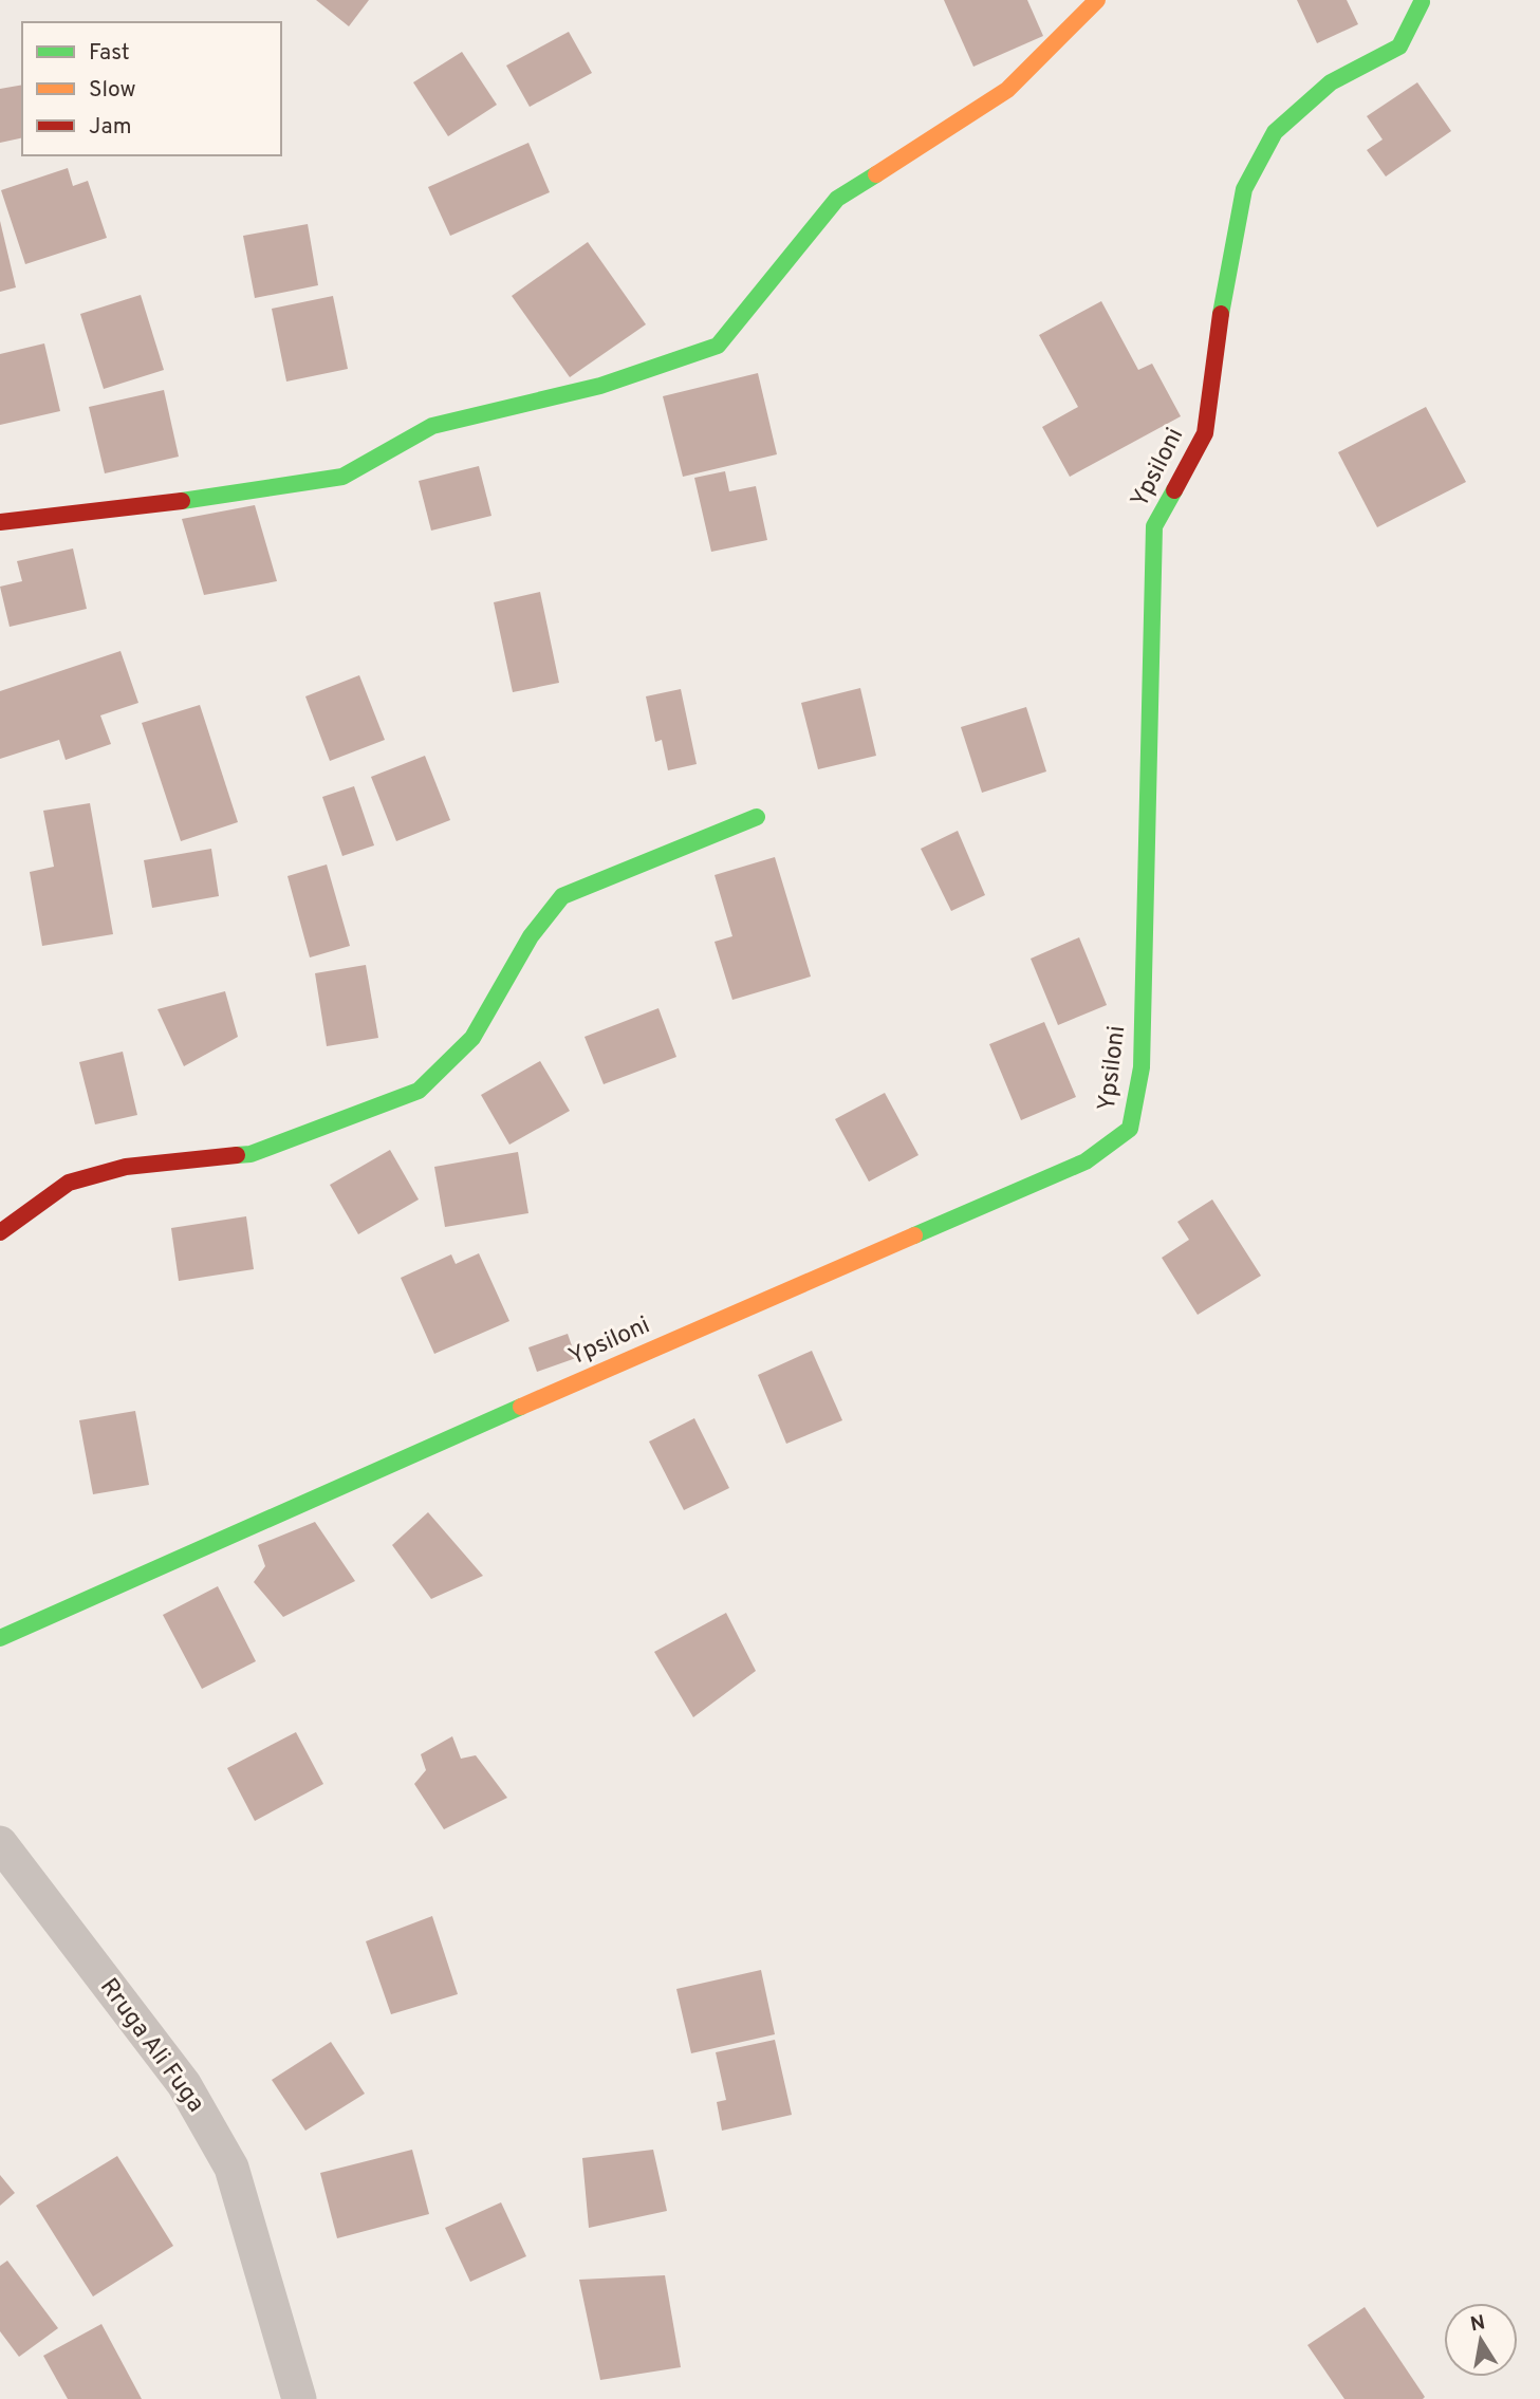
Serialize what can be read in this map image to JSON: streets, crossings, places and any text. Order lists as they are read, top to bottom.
{
  "streets": {
    "street": ["Ypsiloni", "Rruga Ali Fuga"]
  },
  "legend": ["Fast", "Slow", "Jam"],
  "north": "top"
}
